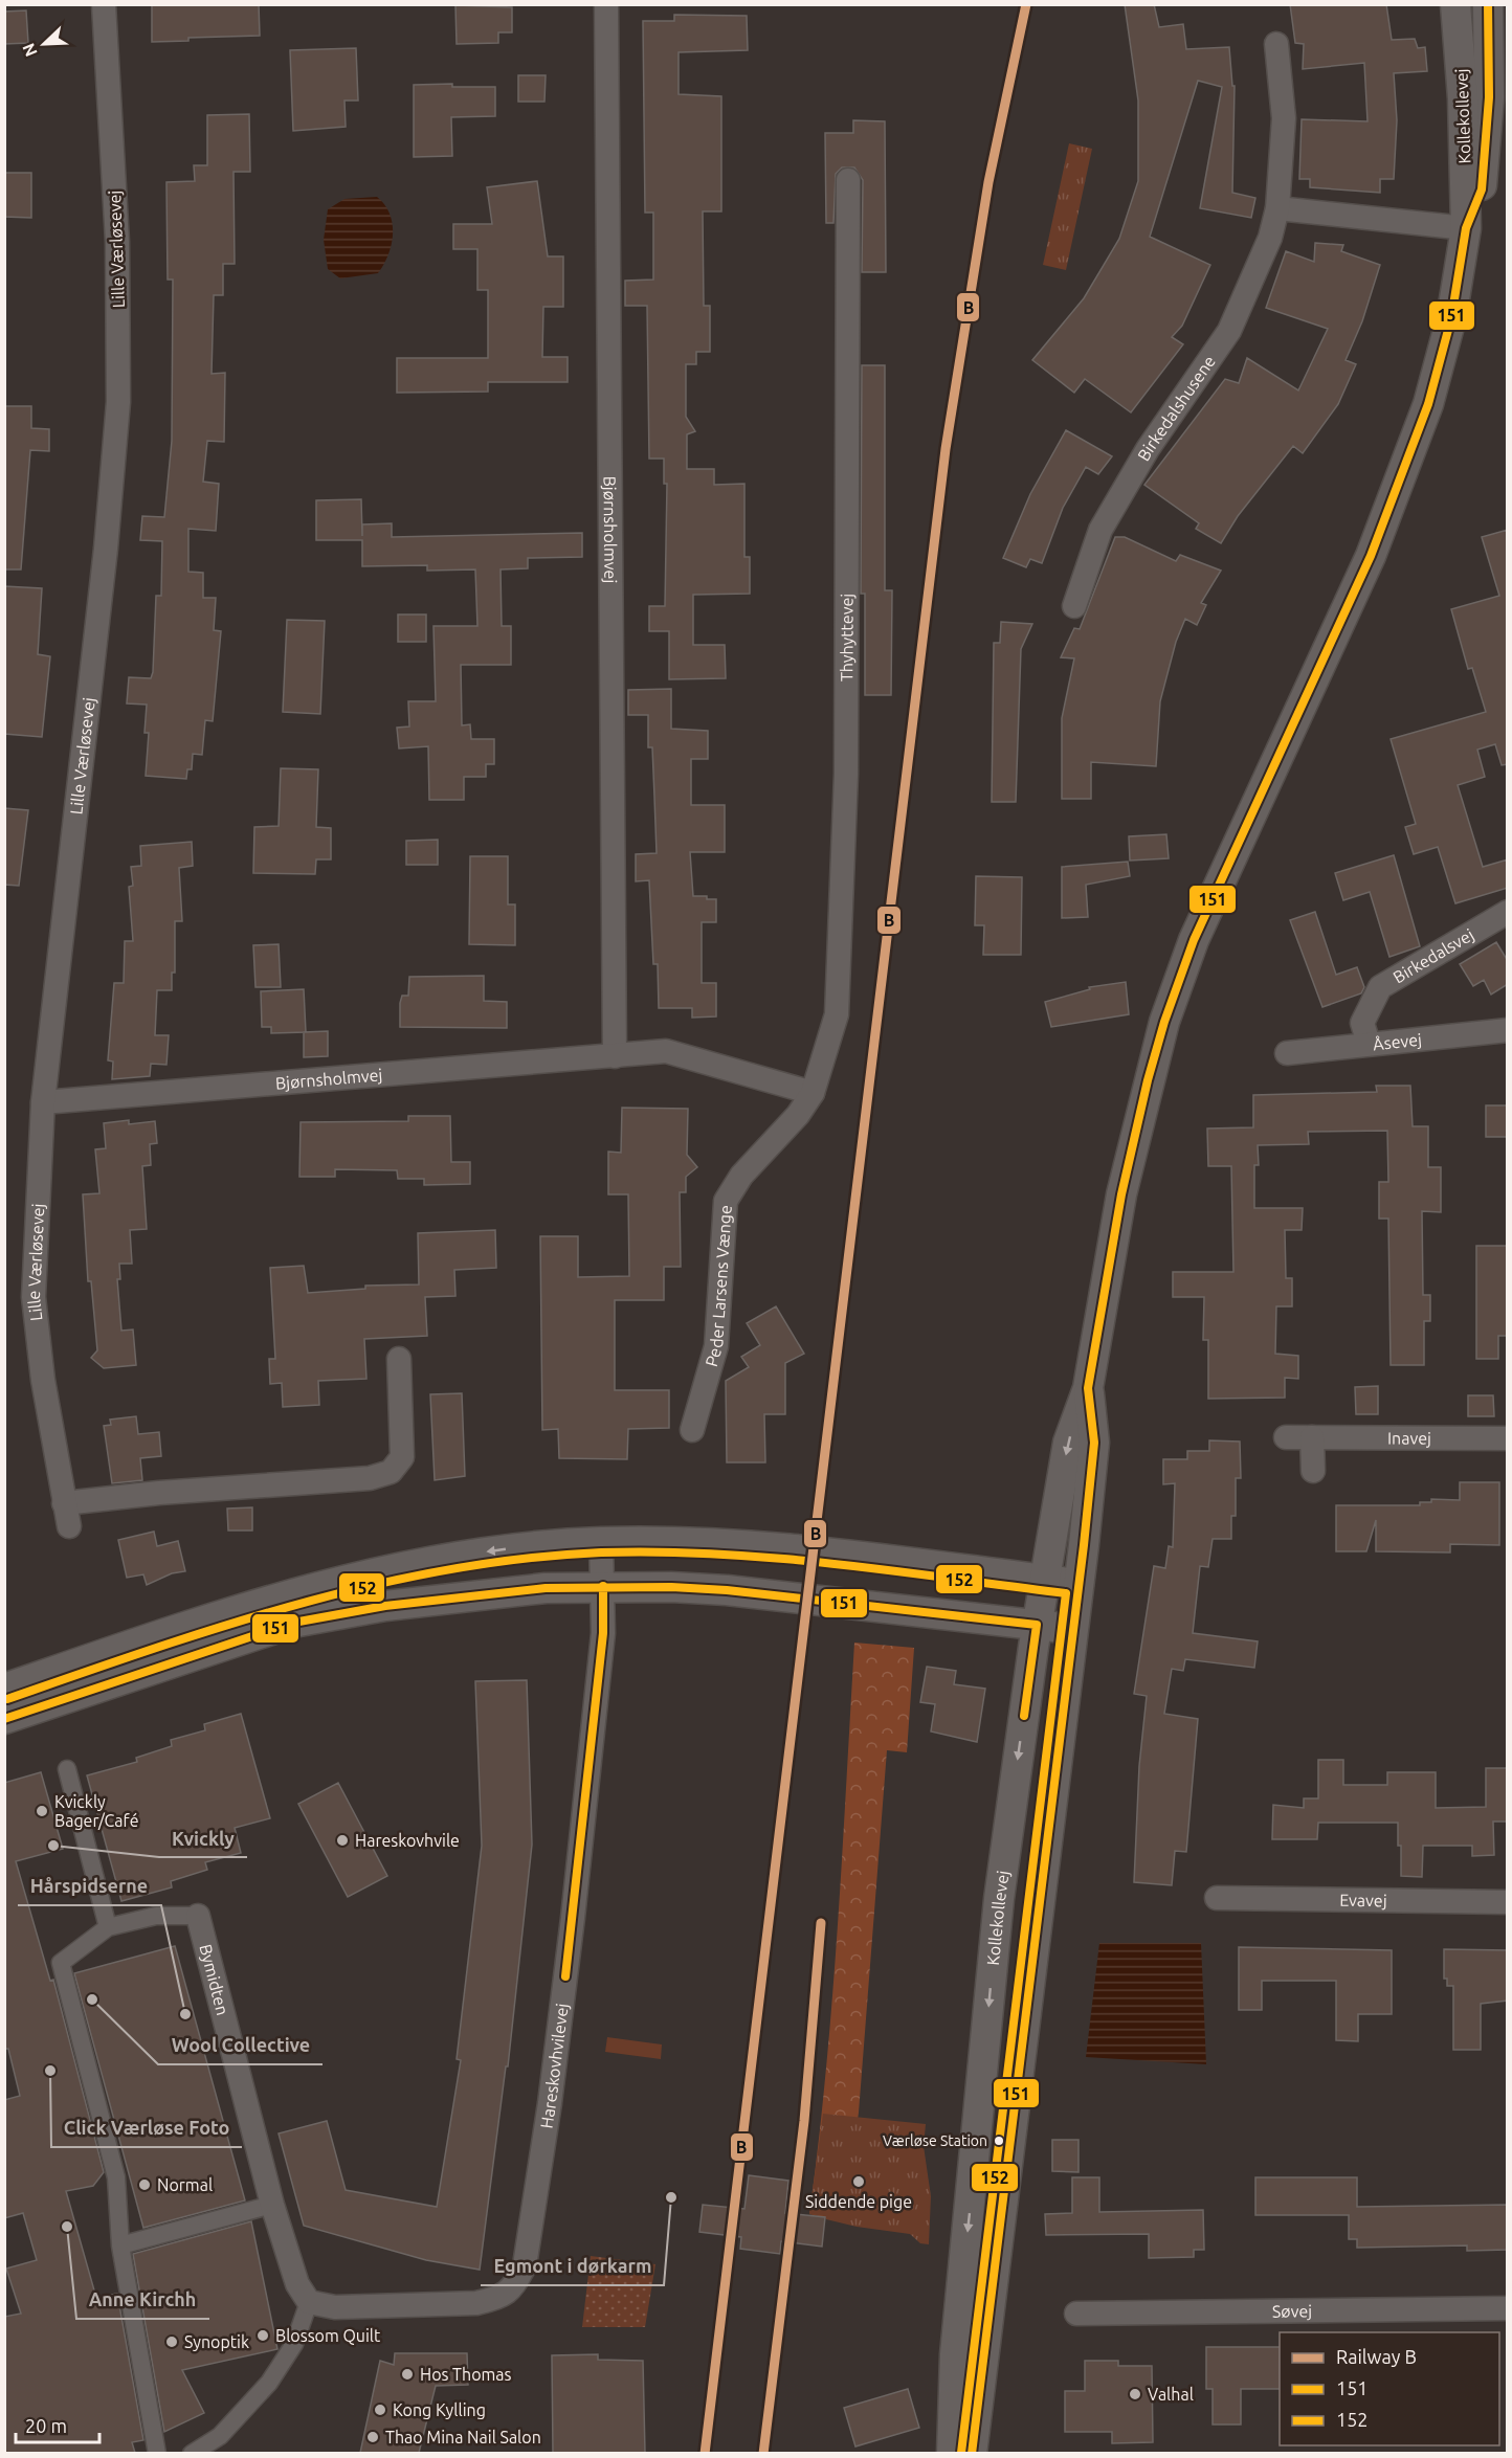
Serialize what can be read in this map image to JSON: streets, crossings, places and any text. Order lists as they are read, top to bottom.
{
  "streets": {
    "street": [
      "Kollekollevej",
      "Lille Værløsevej",
      "Birkedalshusene",
      "Bjørnsholmvej",
      "Thyhyttevej",
      "Birkedalsvej",
      "Åsevej",
      "Peder Larsens Vænge",
      "Inavej",
      "Evavej",
      "Bymidten",
      "Hareskovhvilevej",
      "Søvej"
    ]
  },
  "crossings": [
    ["Lille Værløsevej", "Bjørnsholmvej"],
    ["Bjørnsholmvej", "Thyhyttevej"],
    ["Bjørnsholmvej", "Peder Larsens Vænge"],
    ["Thyhyttevej", "Peder Larsens Vænge"],
    ["Birkedalsvej", "Åsevej"],
    ["Bymidten", "Hareskovhvilevej"]
  ],
  "places": [
    "Kvickly Bager/Café",
    "Hareskovhvile",
    "Kvickly",
    "Wool Collective",
    "Hårspidserne",
    "Click Værløse Foto",
    "Værløse Station",
    "Siddende pige",
    "Normal",
    "Egmont i dørkarm",
    "Anne Kirchh",
    "Blossom Quilt",
    "Synoptik",
    "Hos Thomas",
    "Valhal",
    "Kong Kylling",
    "Thao Mina Nail Salon"
  ],
  "lines": ["rail line B", "transit line 151", "transit line 152"],
  "legend": ["Railway B", "151", "152"],
  "scale_bar": "20 m",
  "north": "bottom left"
}
